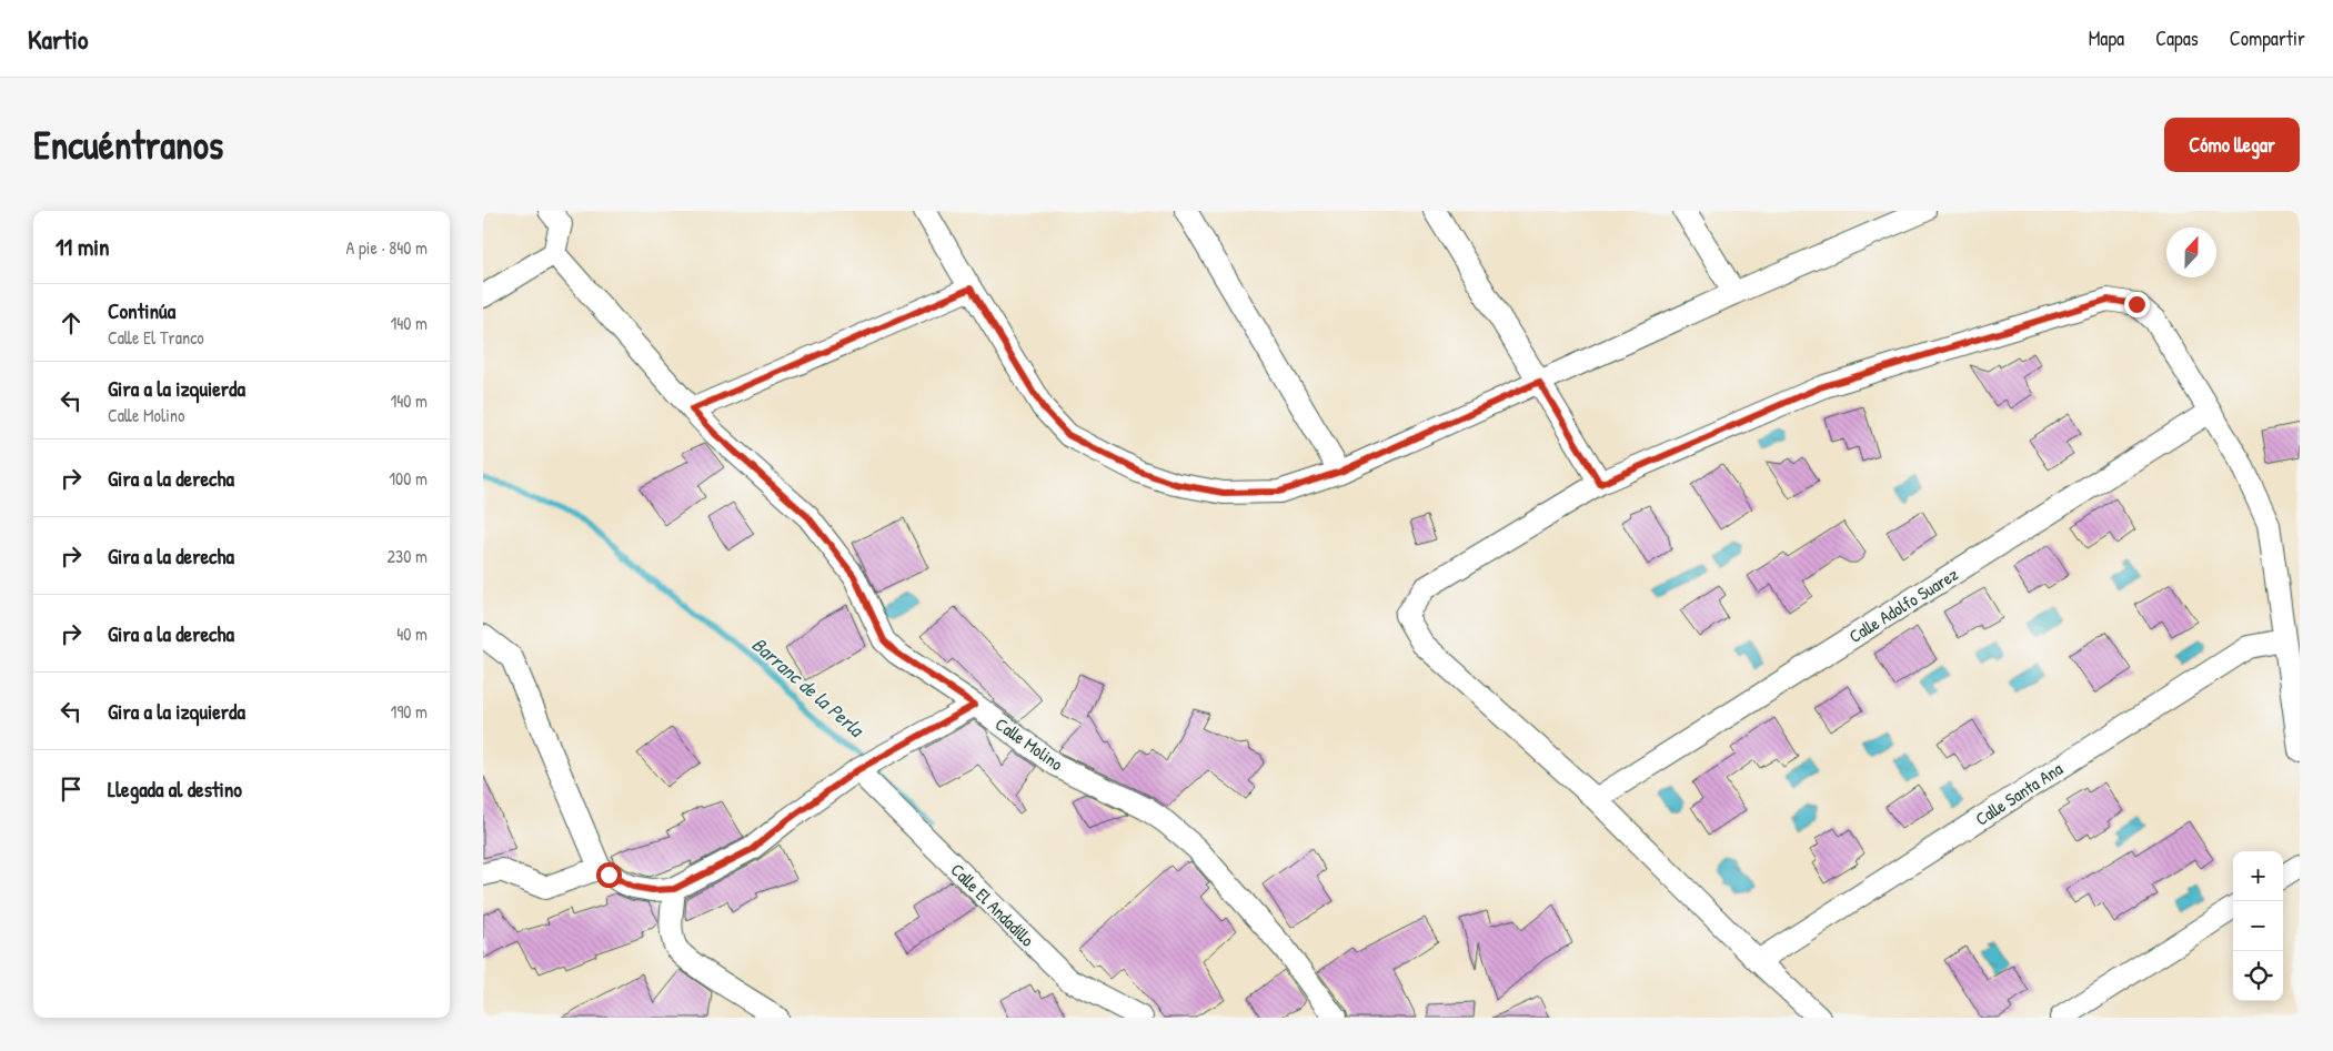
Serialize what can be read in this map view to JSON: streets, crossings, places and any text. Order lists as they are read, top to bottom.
{
  "streets": {
    "street": [
      "Calle Adolfo Suarez",
      "Calle Molino",
      "Calle Santa Ana",
      "Calle El Andadillo"
    ]
  },
  "water": ["Barranc de la Perla"],
  "north": "top",
  "page": {
    "header": "Kartio",
    "nav": ["Mapa", "Capas", "Compartir"],
    "buttons": "Cómo llegar",
    "title": "Encuéntranos",
    "heading": ["11 min", "A pie · 840 m"],
    "list": [
      ["Continúa", "Calle El Tranco", "140 m"],
      ["Gira a la izquierda", "Calle Molino", "140 m"],
      ["Gira a la derecha", "100 m"],
      ["Gira a la derecha", "230 m"],
      ["Gira a la derecha", "40 m"],
      ["Gira a la izquierda", "190 m"],
      "Llegada al destino"
    ],
    "map_buttons": ["+", "−"]
  }
}
